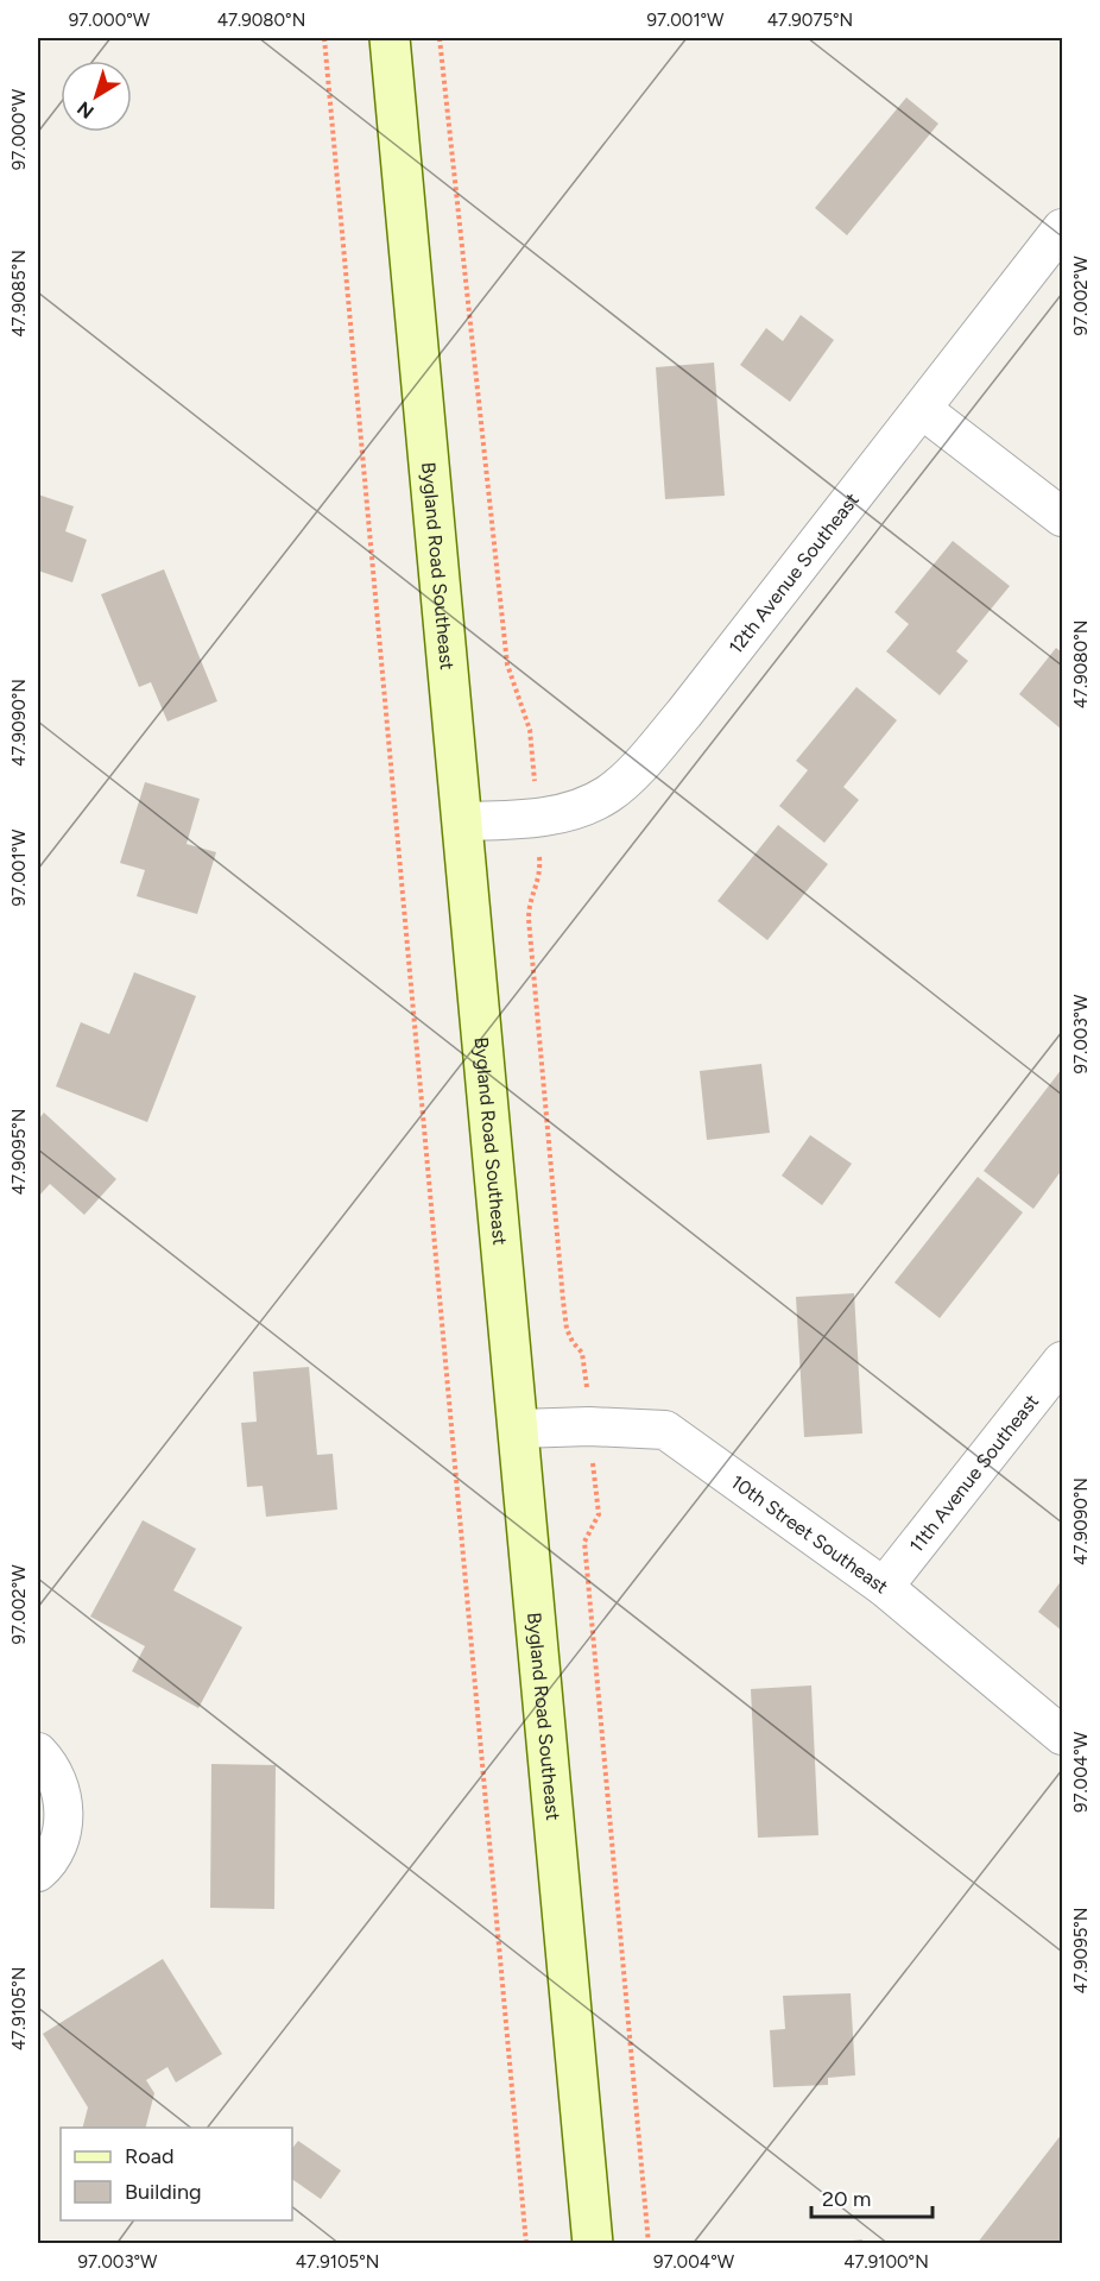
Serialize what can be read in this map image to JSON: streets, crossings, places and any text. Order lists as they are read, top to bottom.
{
  "streets": {
    "street": [
      "Bygland Road Southeast",
      "12th Avenue Southeast",
      "11th Avenue Southeast",
      "10th Street Southeast"
    ]
  },
  "crossings": [
    ["Bygland Road Southeast", "12th Avenue Southeast"],
    ["Bygland Road Southeast", "10th Street Southeast"],
    ["11th Avenue Southeast", "10th Street Southeast"]
  ],
  "legend": ["Road", "Building"],
  "scale_bar": "20 m",
  "north": "bottom left",
  "coordinates": [
    "97.000°W",
    "47.9080°N",
    "97.001°W",
    "47.9075°N",
    "47.9085°N",
    "97.002°W",
    "47.9090°N",
    "97.003°W",
    "47.9095°N",
    "97.004°W",
    "47.9105°N",
    "47.9100°N"
  ]
}
